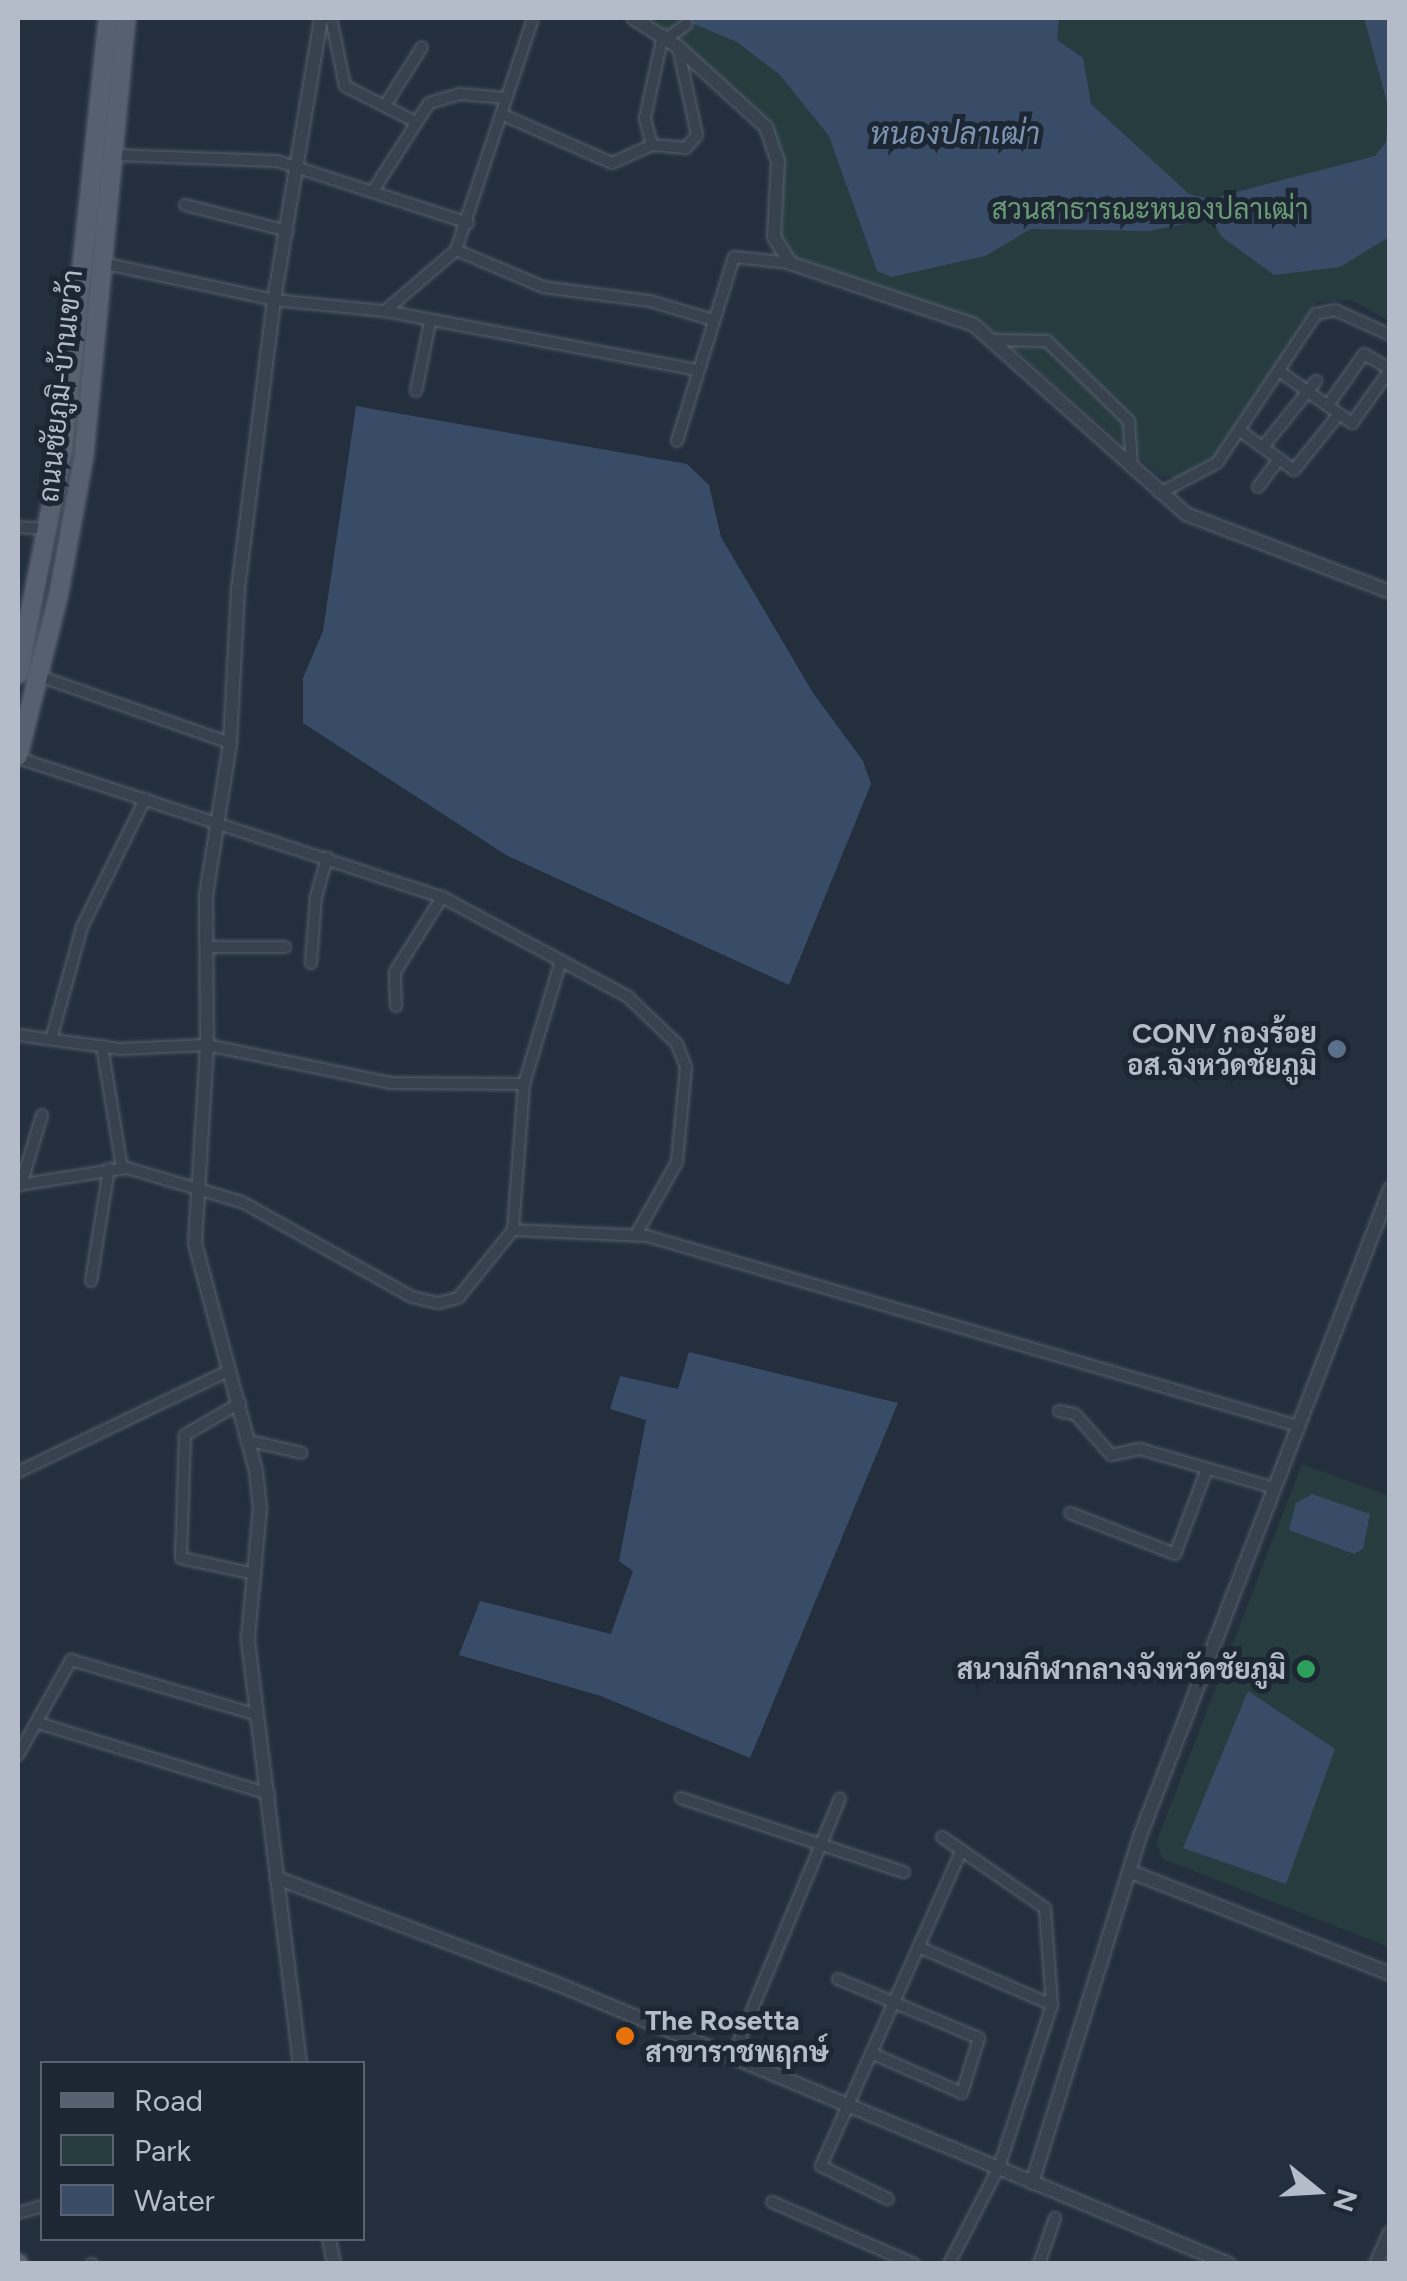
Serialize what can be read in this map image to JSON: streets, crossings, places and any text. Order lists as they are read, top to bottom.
{
  "streets": {
    "main road": ["ถนนชัยภูมิ-บ้านเขว้า"]
  },
  "water": ["หนองปลาเฒ่า"],
  "parks": ["สวนสาธารณะหนองปลาเฒ่า"],
  "places": ["CONV กองร้อย อส.จังหวัดชัยภูมิ", "สนามกีฬากลางจังหวัดชัยภูมิ", "The Rosetta สาขาราชพฤกษ์"],
  "legend": ["Road", "Park", "Water"],
  "north": "right"
}
